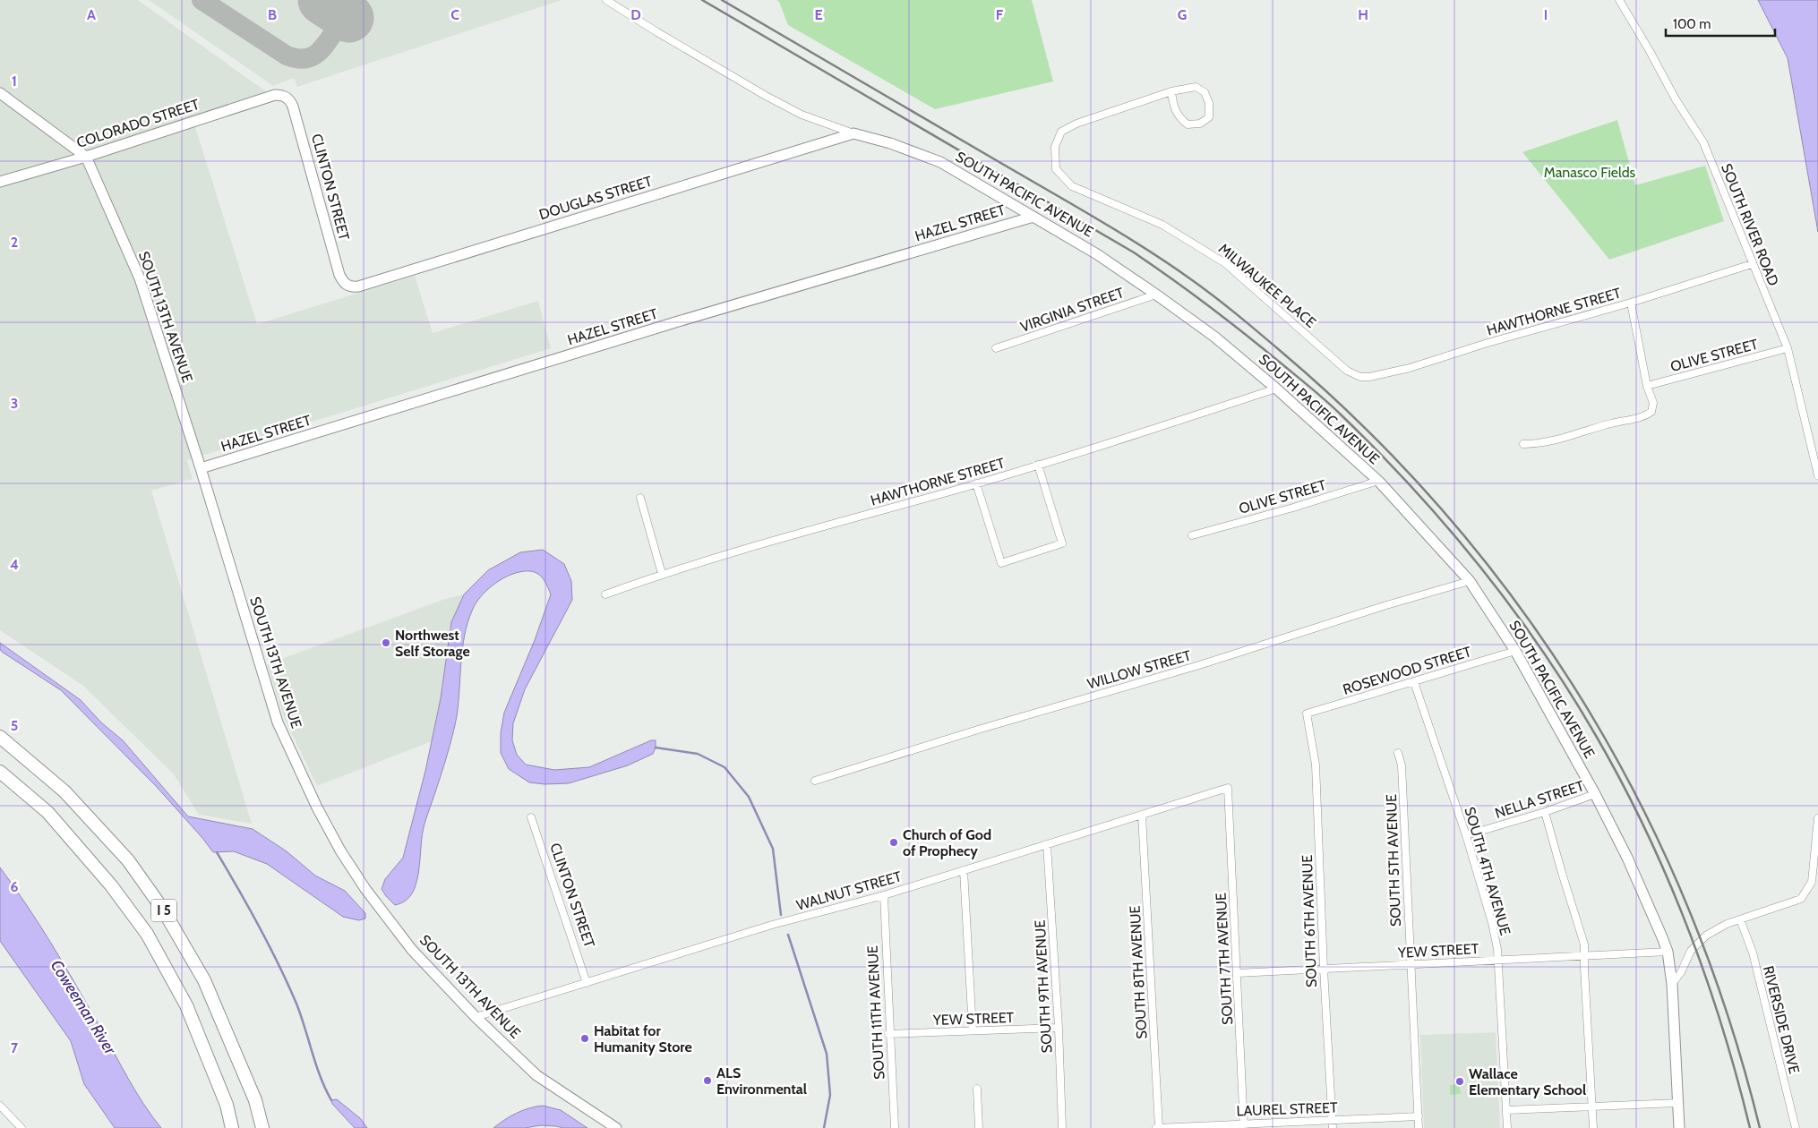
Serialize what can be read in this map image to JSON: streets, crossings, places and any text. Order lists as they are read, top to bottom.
{
  "streets": {
    "highway": ["I 5"],
    "street": [
      "COLORADO STREET",
      "CLINTON STREET",
      "SOUTH PACIFIC AVENUE",
      "DOUGLAS STREET",
      "HAZEL STREET",
      "SOUTH RIVER ROAD",
      "MILWAUKEE PLACE",
      "VIRGINIA STREET",
      "HAWTHORNE STREET",
      "SOUTH 13TH AVENUE",
      "OLIVE STREET",
      "WILLOW STREET",
      "ROSEWOOD STREET",
      "NELLA STREET",
      "SOUTH 5TH AVENUE",
      "SOUTH 4TH AVENUE",
      "WALNUT STREET",
      "SOUTH 6TH AVENUE",
      "YEW STREET",
      "SOUTH 7TH AVENUE",
      "SOUTH 8TH AVENUE",
      "SOUTH 9TH AVENUE",
      "SOUTH 11TH AVENUE",
      "RIVERSIDE DRIVE",
      "LAUREL STREET"
    ]
  },
  "crossings": [
    ["COLORADO STREET", "CLINTON STREET"],
    ["COLORADO STREET", "SOUTH 13TH AVENUE"],
    ["CLINTON STREET", "DOUGLAS STREET"],
    ["CLINTON STREET", "WALNUT STREET"],
    ["SOUTH PACIFIC AVENUE", "DOUGLAS STREET"],
    ["SOUTH PACIFIC AVENUE", "HAZEL STREET"],
    ["SOUTH PACIFIC AVENUE", "VIRGINIA STREET"],
    ["SOUTH PACIFIC AVENUE", "HAWTHORNE STREET"],
    ["SOUTH PACIFIC AVENUE", "OLIVE STREET"],
    ["SOUTH PACIFIC AVENUE", "WILLOW STREET"],
    ["SOUTH PACIFIC AVENUE", "ROSEWOOD STREET"],
    ["SOUTH PACIFIC AVENUE", "NELLA STREET"],
    ["SOUTH PACIFIC AVENUE", "YEW STREET"],
    ["HAZEL STREET", "SOUTH 13TH AVENUE"],
    ["SOUTH RIVER ROAD", "HAWTHORNE STREET"],
    ["SOUTH RIVER ROAD", "OLIVE STREET"],
    ["MILWAUKEE PLACE", "HAWTHORNE STREET"],
    ["SOUTH 13TH AVENUE", "WALNUT STREET"],
    ["ROSEWOOD STREET", "SOUTH 4TH AVENUE"],
    ["ROSEWOOD STREET", "SOUTH 6TH AVENUE"],
    ["NELLA STREET", "SOUTH 4TH AVENUE"],
    ["SOUTH 5TH AVENUE", "YEW STREET"],
    ["SOUTH 5TH AVENUE", "LAUREL STREET"],
    ["SOUTH 4TH AVENUE", "YEW STREET"],
    ["WALNUT STREET", "SOUTH 7TH AVENUE"],
    ["WALNUT STREET", "SOUTH 8TH AVENUE"],
    ["WALNUT STREET", "SOUTH 9TH AVENUE"],
    ["WALNUT STREET", "SOUTH 11TH AVENUE"],
    ["SOUTH 6TH AVENUE", "YEW STREET"],
    ["SOUTH 6TH AVENUE", "LAUREL STREET"],
    ["YEW STREET", "SOUTH 7TH AVENUE"],
    ["YEW STREET", "SOUTH 9TH AVENUE"],
    ["YEW STREET", "SOUTH 11TH AVENUE"],
    ["SOUTH 7TH AVENUE", "LAUREL STREET"],
    ["SOUTH 8TH AVENUE", "LAUREL STREET"]
  ],
  "water": ["Coweeman River"],
  "parks": ["Manasco Fields"],
  "places": [
    "Northwest Self Storage",
    "Church of God of Prophecy",
    "Habitat for Humanity Store",
    "ALS Environmental",
    "Wallace Elementary School"
  ],
  "scale_bar": "100 m",
  "grid": {
    "columns": [
      "A",
      "B",
      "C",
      "D",
      "E",
      "F",
      "G",
      "H",
      "I"
    ],
    "rows": [
      "1",
      "2",
      "3",
      "4",
      "5",
      "6",
      "7"
    ]
  }
}
